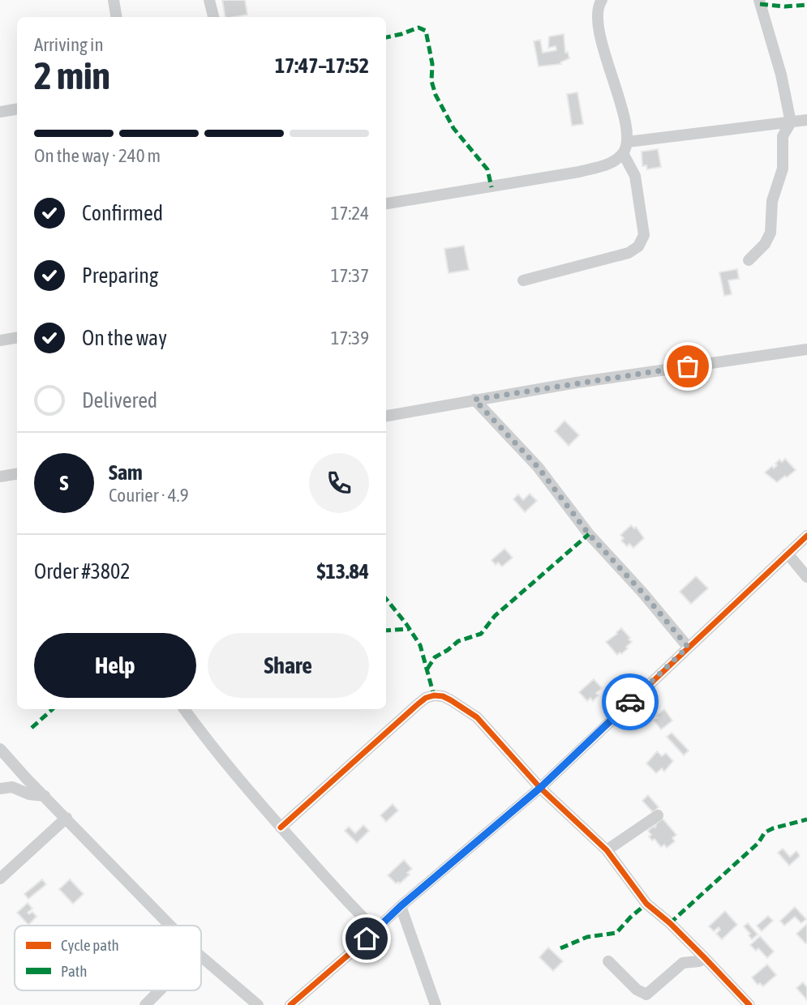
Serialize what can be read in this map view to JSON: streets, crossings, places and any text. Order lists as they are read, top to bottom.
{
  "legend": ["Cycle path", "Path"],
  "page": {
    "heading": ["2 min", "Arriving in", "17:47–17:52"],
    "panel": [
      "Sam",
      "Courier · 4.9",
      "Order #3802",
      "$13.84"
    ],
    "bar": "On the way · 240 m",
    "list": [
      ["Confirmed", "17:24"],
      ["Preparing", "17:37"],
      ["On the way", "17:39"],
      "Delivered"
    ],
    "round": "S",
    "buttons": ["Help", "Share"]
  }
}
